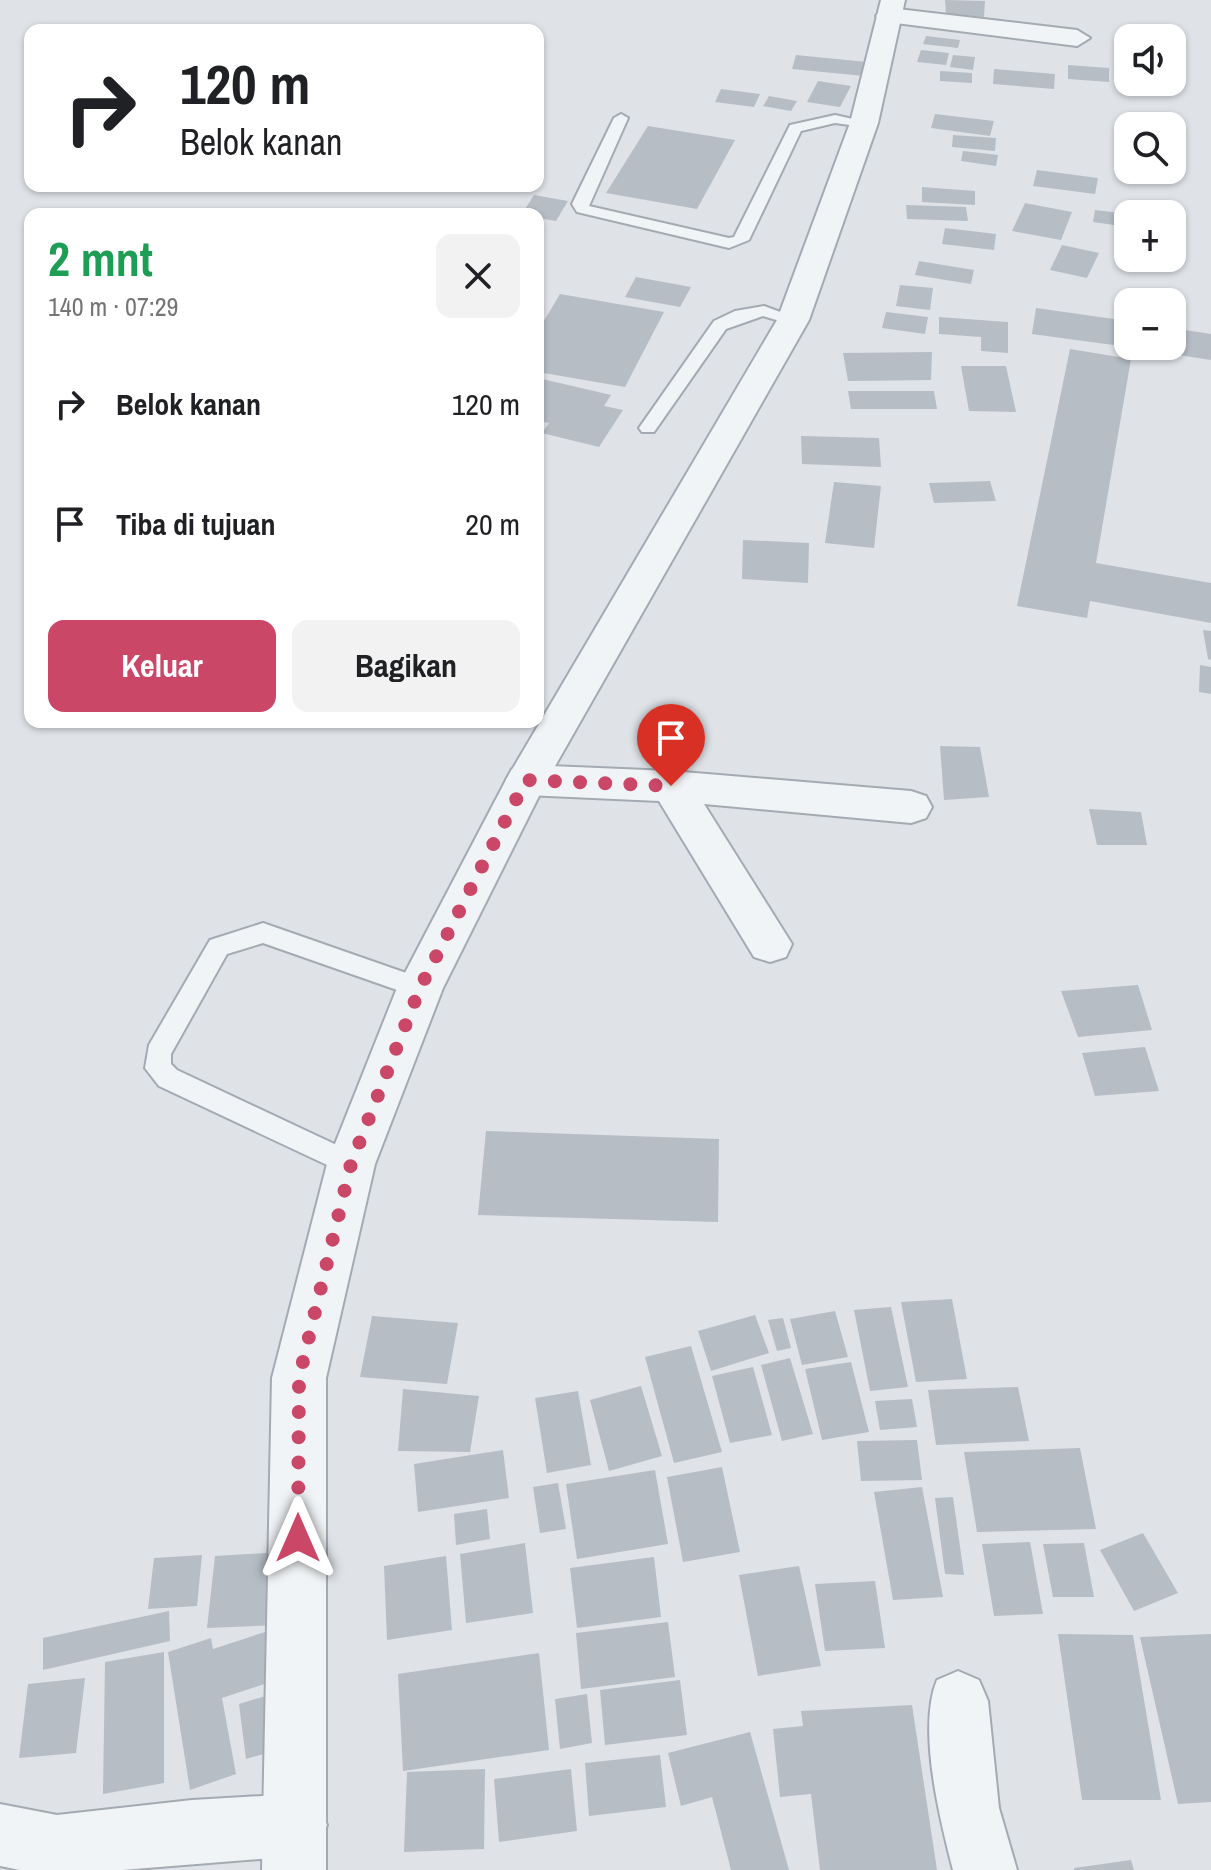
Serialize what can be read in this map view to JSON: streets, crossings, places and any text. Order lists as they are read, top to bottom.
{
  "page": {
    "map_buttons": ["+", "−"],
    "turn": ["120 m", "Belok kanan"],
    "heading": ["2 mnt", "140 m · 07:29"],
    "list": [
      {
        "name": "Belok kanan",
        "value": "120 m"
      },
      {
        "name": "Tiba di tujuan",
        "value": "20 m"
      }
    ],
    "buttons": ["Keluar", "Bagikan"]
  }
}
